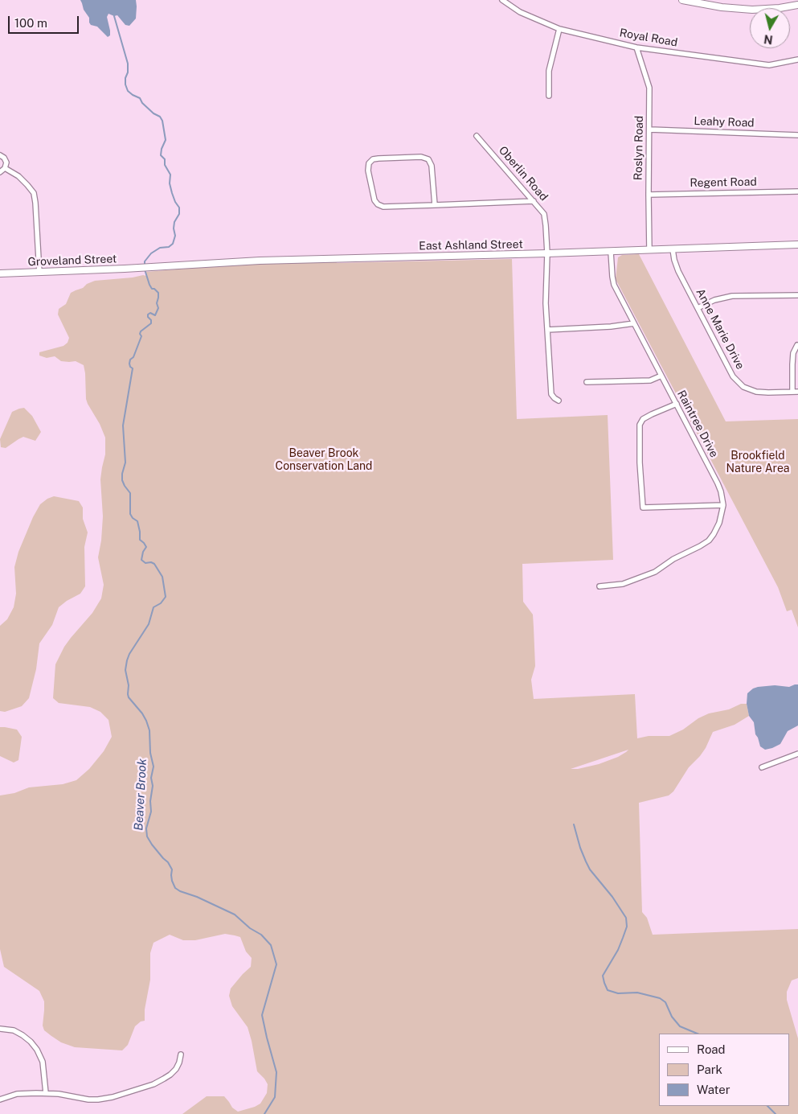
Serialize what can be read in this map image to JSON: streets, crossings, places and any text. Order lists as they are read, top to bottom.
{
  "streets": {
    "main road": ["East Ashland Street", "Groveland Street"],
    "street": [
      "Royal Road",
      "Leahy Road",
      "Roslyn Road",
      "Oberlin Road",
      "Regent Road",
      "Anne Marie Drive",
      "Raintree Drive"
    ]
  },
  "crossings": [
    ["Royal Road", "Roslyn Road"],
    ["Leahy Road", "Roslyn Road"],
    ["Roslyn Road", "Regent Road"],
    ["Roslyn Road", "East Ashland Street"],
    ["Oberlin Road", "East Ashland Street"],
    ["East Ashland Street", "Groveland Street"],
    ["East Ashland Street", "Anne Marie Drive"],
    ["East Ashland Street", "Raintree Drive"]
  ],
  "water": ["Beaver Brook"],
  "parks": ["Beaver Brook Conservation Land", "Brookfield Nature Area"],
  "legend": ["Road", "Park", "Water"],
  "scale_bar": "100 m",
  "north": "bottom"
}
